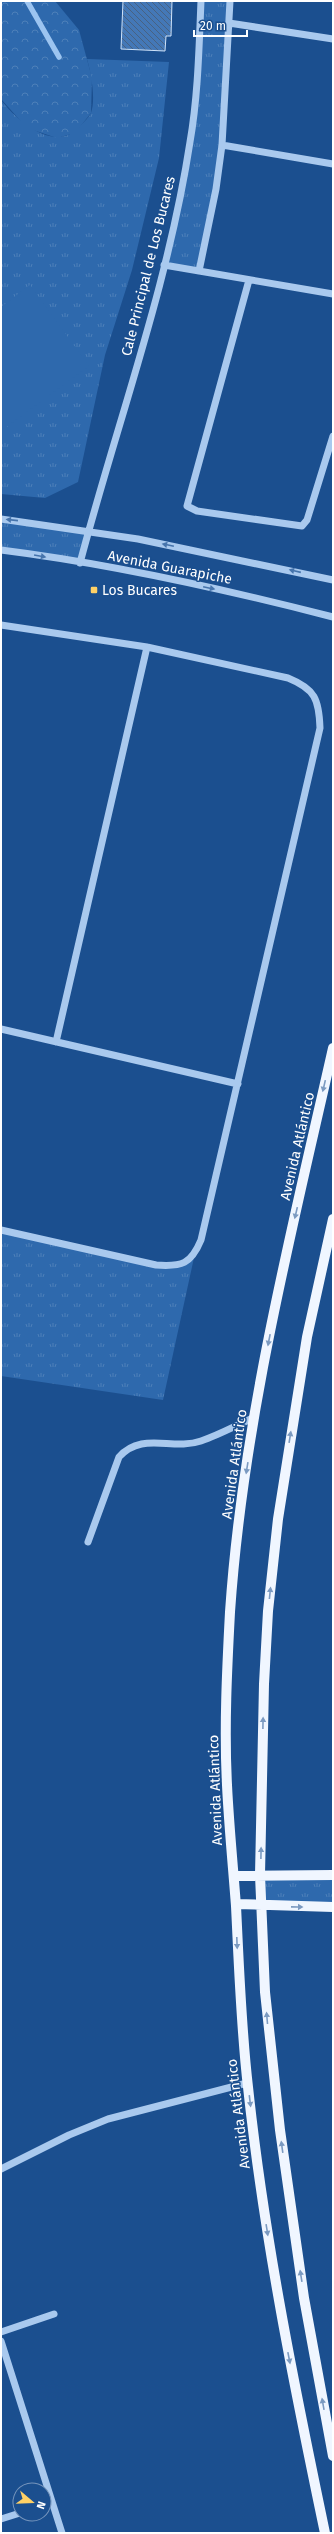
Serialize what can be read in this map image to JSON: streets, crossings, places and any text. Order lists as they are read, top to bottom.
{
  "streets": {
    "main road": ["Avenida Atlántico"],
    "street": ["Cale Principal de Los Bucares", "Avenida Guarapiche"]
  },
  "crossings": [
    ["Cale Principal de Los Bucares", "Avenida Guarapiche"]
  ],
  "places": {
    "transit": ["Los Bucares"]
  },
  "scale_bar": "20 m",
  "north": "right"
}
